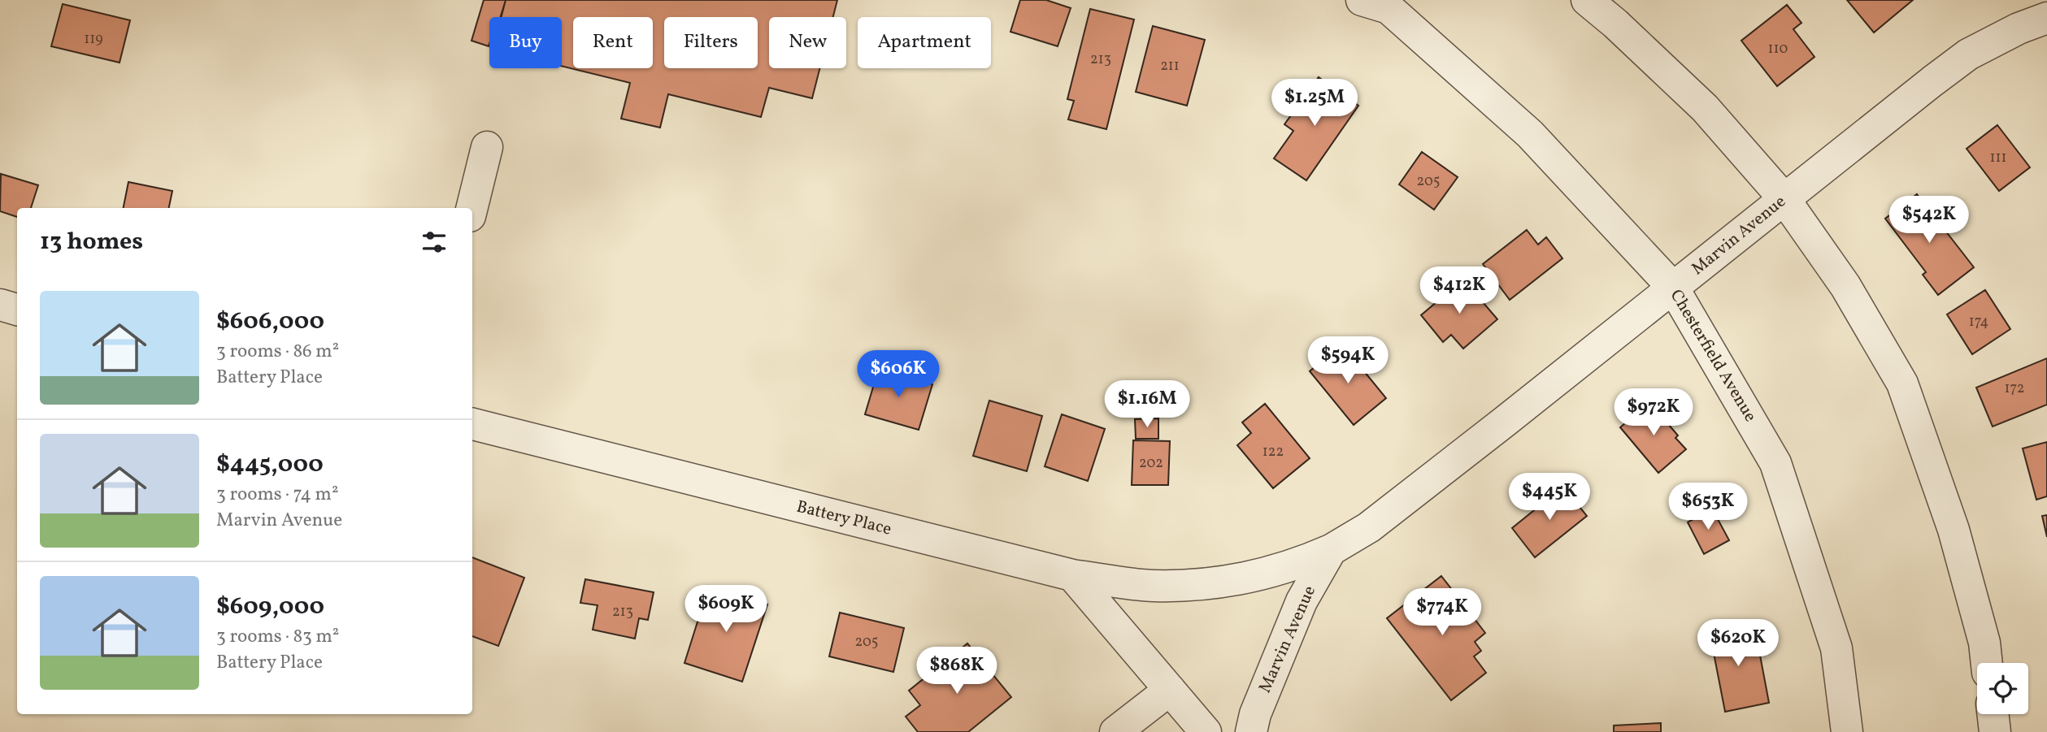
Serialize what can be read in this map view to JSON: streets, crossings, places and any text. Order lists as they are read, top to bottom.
{
  "streets": {
    "street": ["Marvin Avenue", "Chesterfield Avenue", "Battery Place"]
  },
  "crossings": [
    ["Marvin Avenue", "Chesterfield Avenue"],
    ["Marvin Avenue", "Battery Place"]
  ],
  "house_numbers": [
    "119",
    "110",
    "213",
    "211",
    "111",
    "205",
    "174",
    "172",
    "122",
    "202",
    "213",
    "205"
  ],
  "page": {
    "chip": [
      "Buy",
      "Rent",
      "Filters",
      "New",
      "Apartment"
    ],
    "price": [
      "$1.25M",
      "$542K",
      "$412K",
      "$594K",
      "$606K",
      "$1.16M",
      "$972K",
      "$445K",
      "$653K",
      "$609K",
      "$774K",
      "$620K",
      "$868K"
    ],
    "heading": "13 homes",
    "list": [
      {
        "name": "$606,000",
        "note": "3 rooms · 86 m² · Battery Place"
      },
      {
        "name": "$445,000",
        "note": "3 rooms · 74 m² · Marvin Avenue"
      },
      {
        "name": "$609,000",
        "note": "3 rooms · 83 m² · Battery Place"
      }
    ]
  }
}
